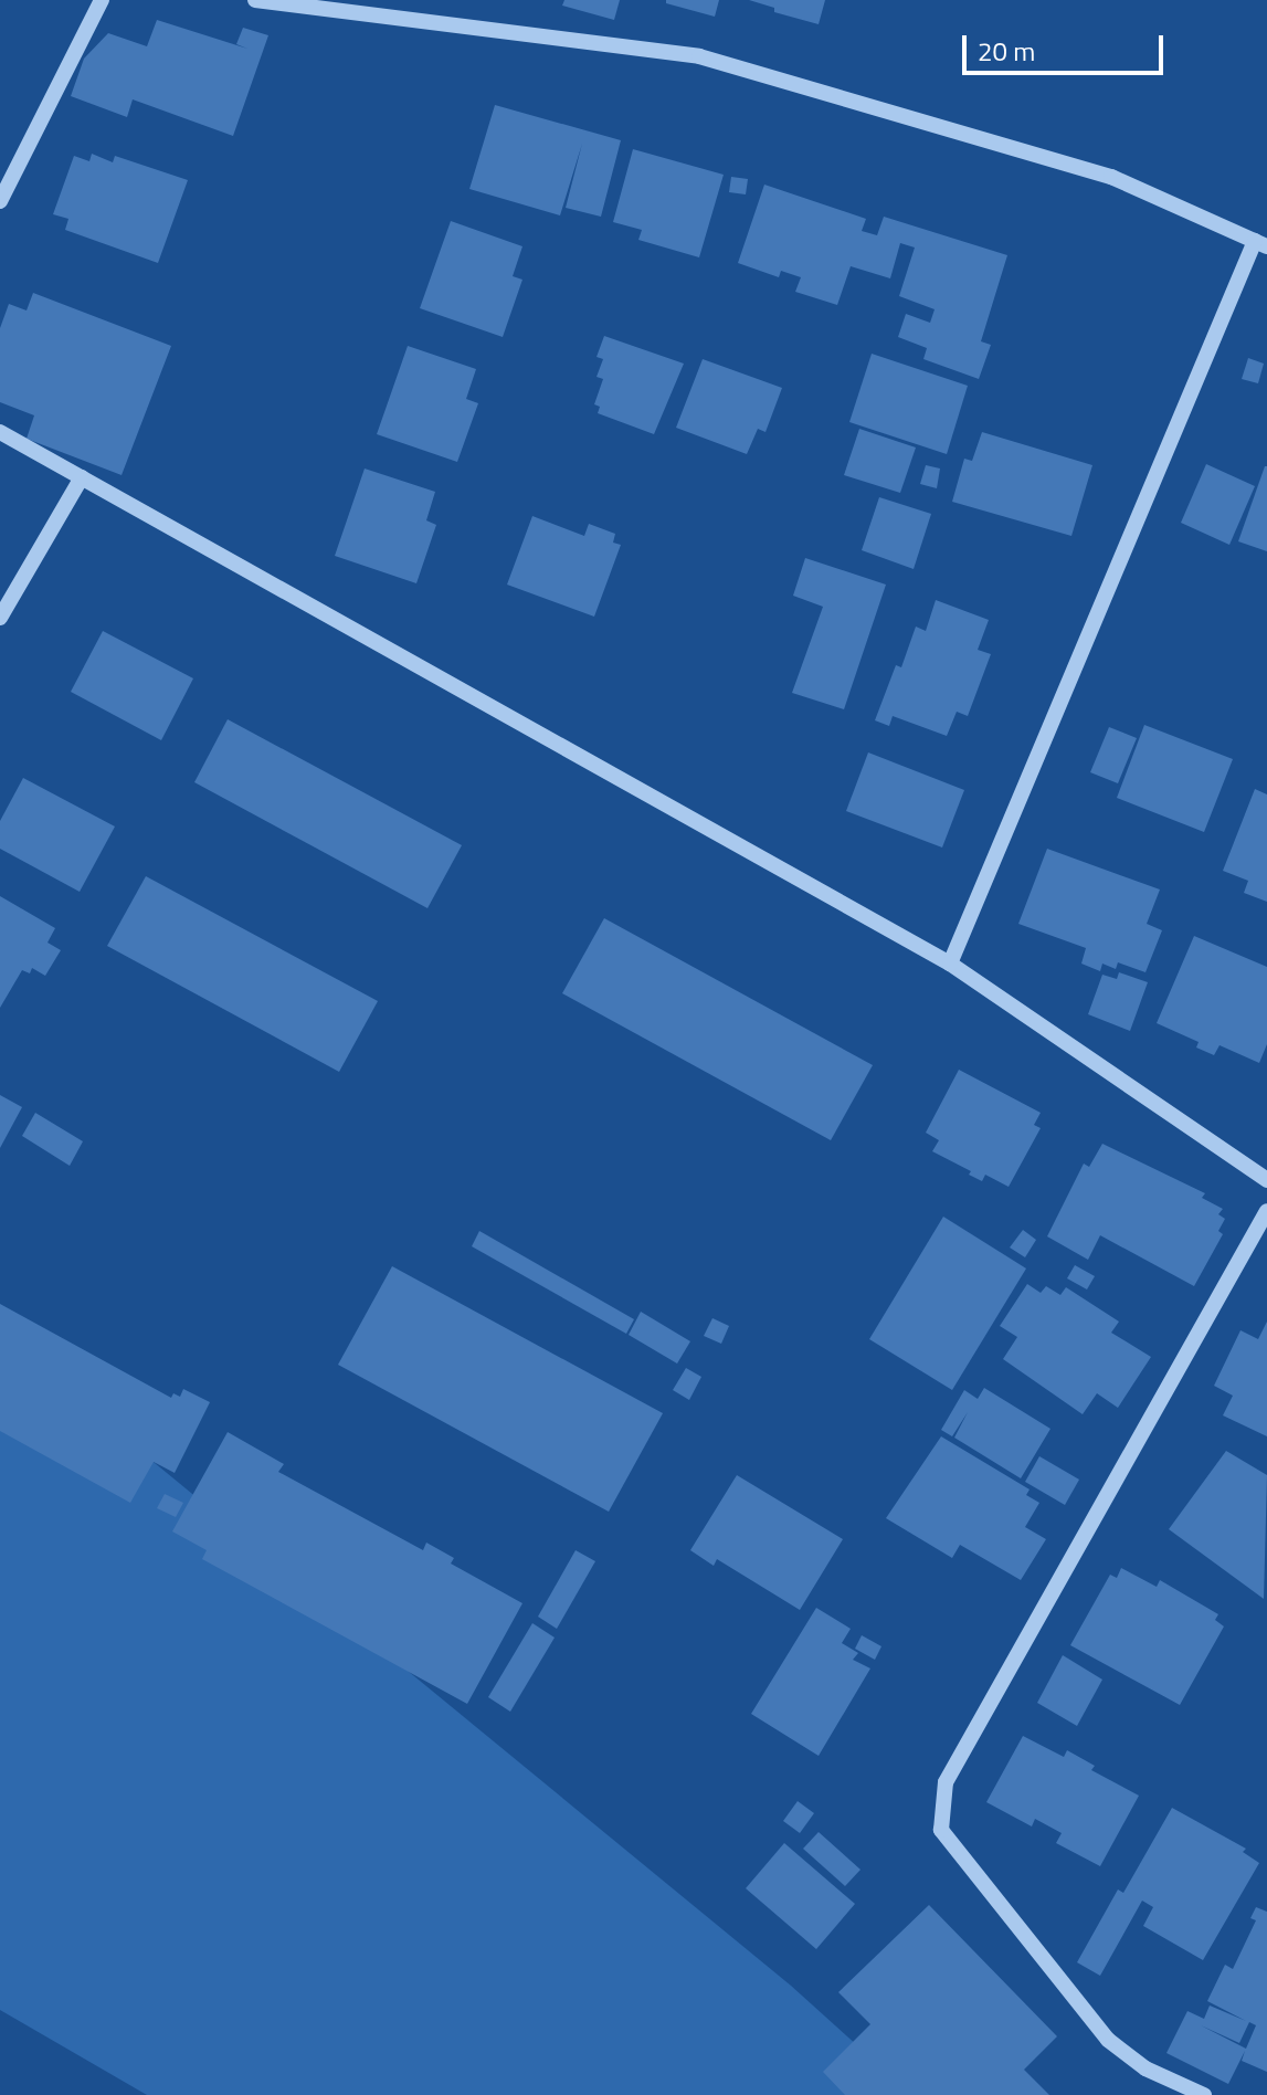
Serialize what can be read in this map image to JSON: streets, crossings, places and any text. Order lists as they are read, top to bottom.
{
  "scale_bar": "20 m"
}
